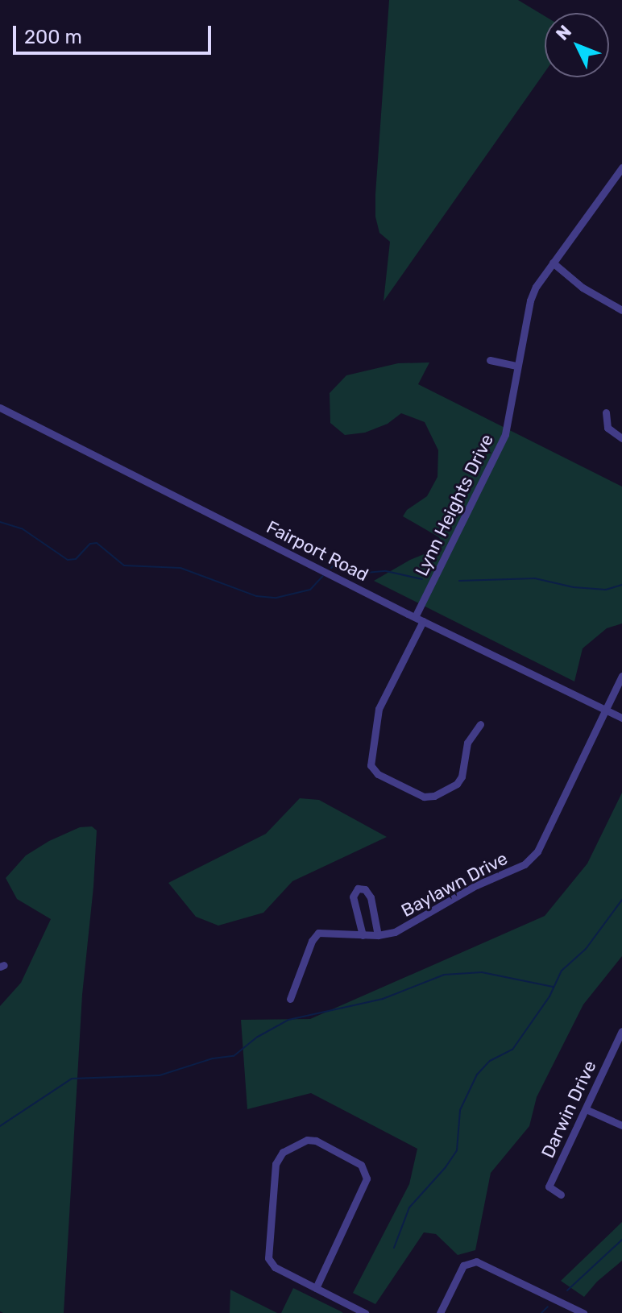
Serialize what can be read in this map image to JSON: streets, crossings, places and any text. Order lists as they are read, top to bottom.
{
  "streets": {
    "street": [
      "Lynn Heights Drive",
      "Fairport Road",
      "Baylawn Drive",
      "Darwin Drive"
    ]
  },
  "crossings": [
    ["Lynn Heights Drive", "Fairport Road"],
    ["Fairport Road", "Baylawn Drive"]
  ],
  "scale_bar": "200 m",
  "north": "top left"
}
